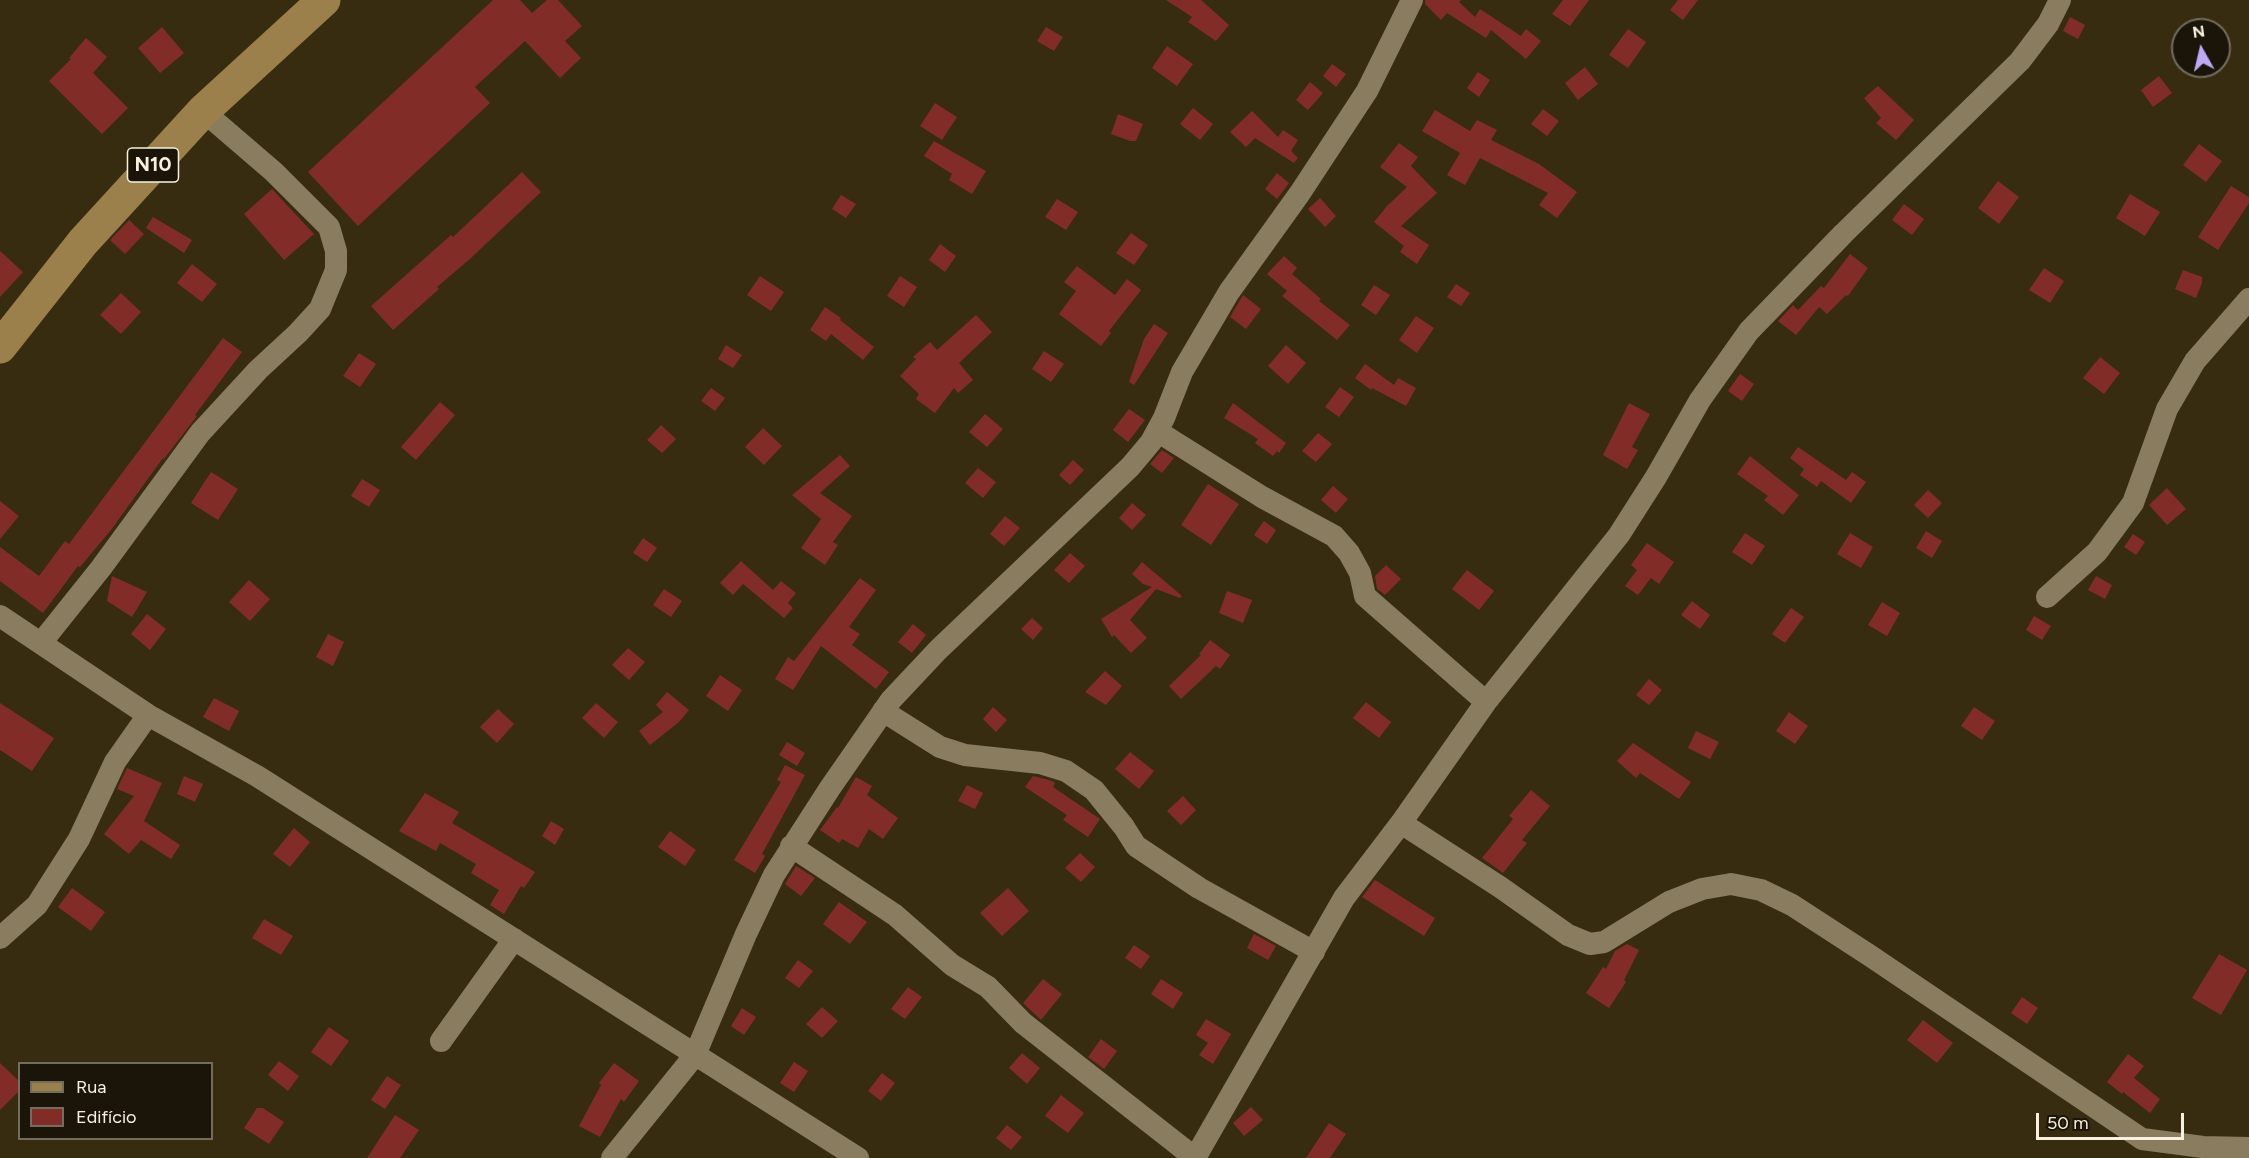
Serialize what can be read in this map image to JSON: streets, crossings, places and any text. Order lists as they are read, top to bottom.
{
  "streets": {
    "main road": ["N10"]
  },
  "legend": ["Rua", "Edifício"],
  "scale_bar": "50 m",
  "north": "top"
}
